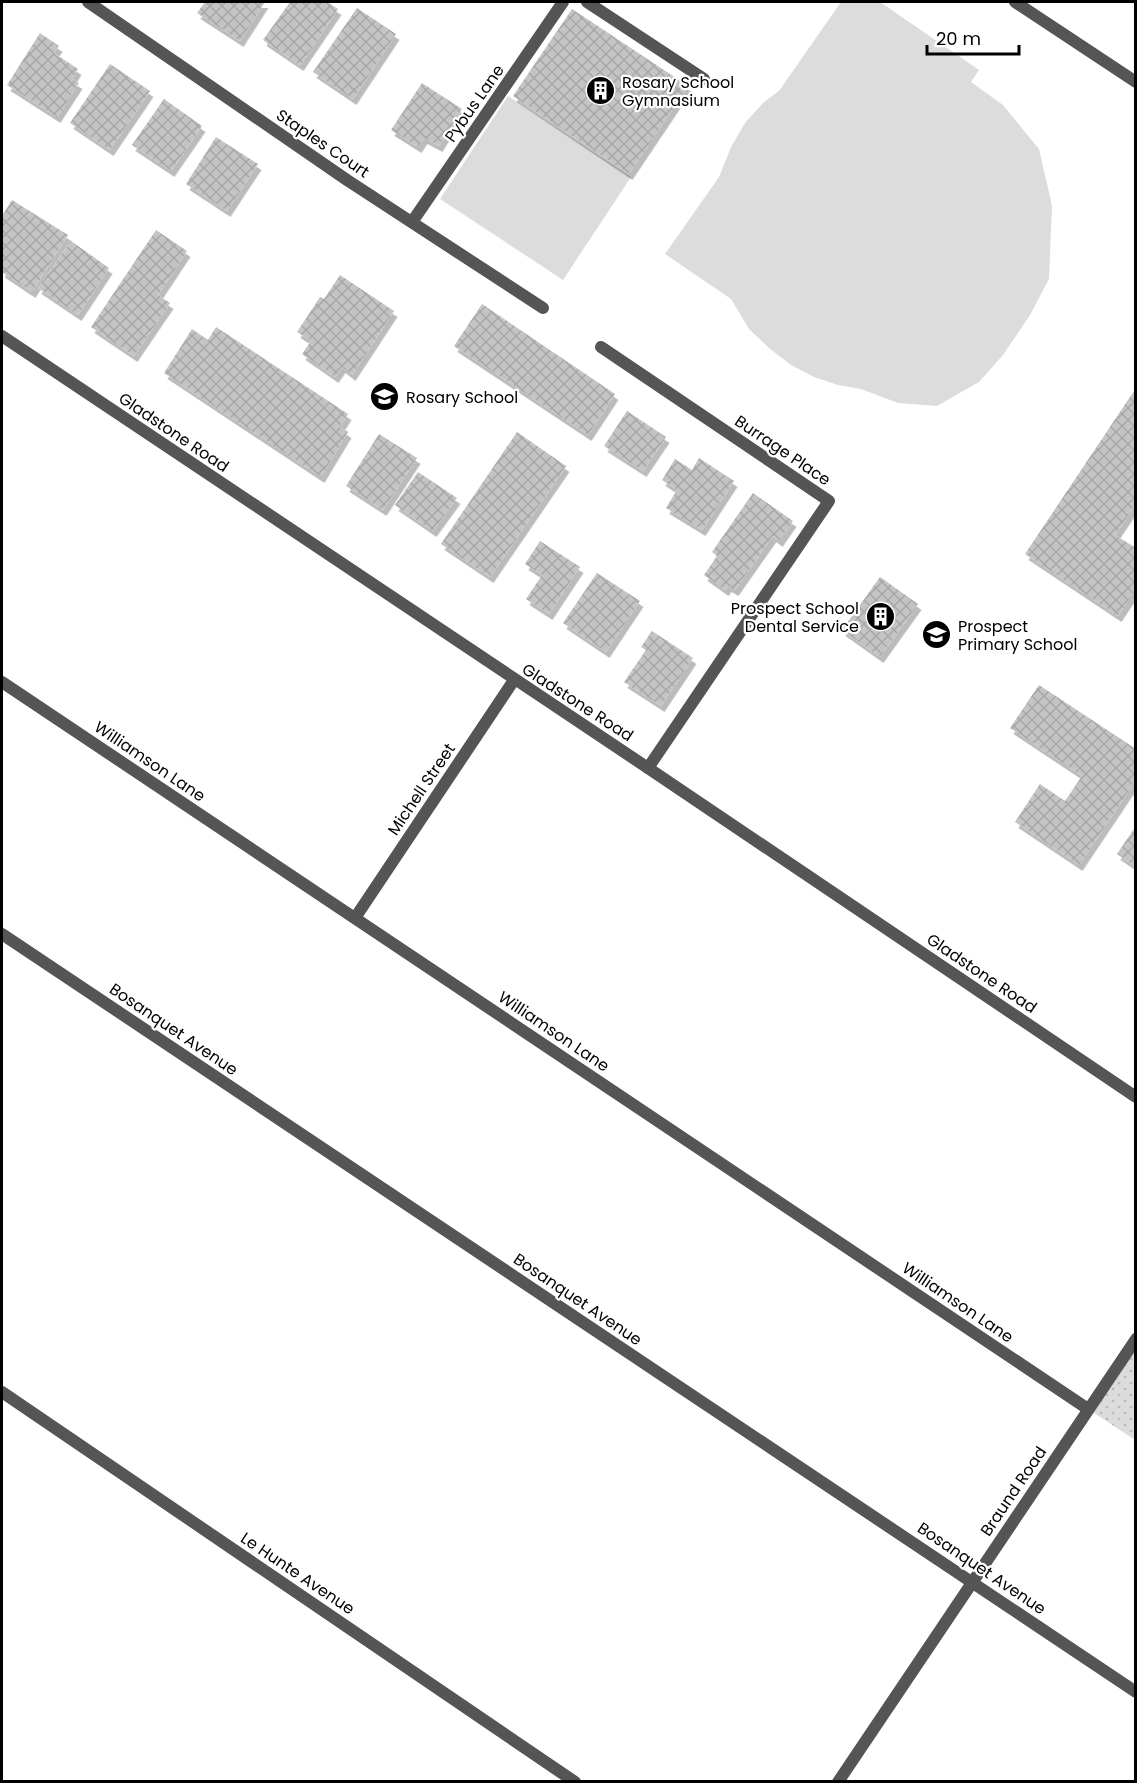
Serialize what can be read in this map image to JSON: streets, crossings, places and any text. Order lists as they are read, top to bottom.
{
  "streets": {
    "street": [
      "Pybus Lane",
      "Staples Court",
      "Gladstone Road",
      "Burrage Place",
      "Williamson Lane",
      "Michell Street",
      "Bosanquet Avenue",
      "Braund Road",
      "Le Hunte Avenue"
    ]
  },
  "crossings": [
    ["Pybus Lane", "Staples Court"],
    ["Gladstone Road", "Burrage Place"],
    ["Gladstone Road", "Michell Street"],
    ["Williamson Lane", "Michell Street"],
    ["Williamson Lane", "Braund Road"],
    ["Bosanquet Avenue", "Braund Road"]
  ],
  "places": {
    "building": ["Rosary School Gymnasium", "Prospect School Dental Service"],
    "school or university": ["Rosary School", "Prospect Primary School"]
  },
  "scale_bar": "20 m"
}
